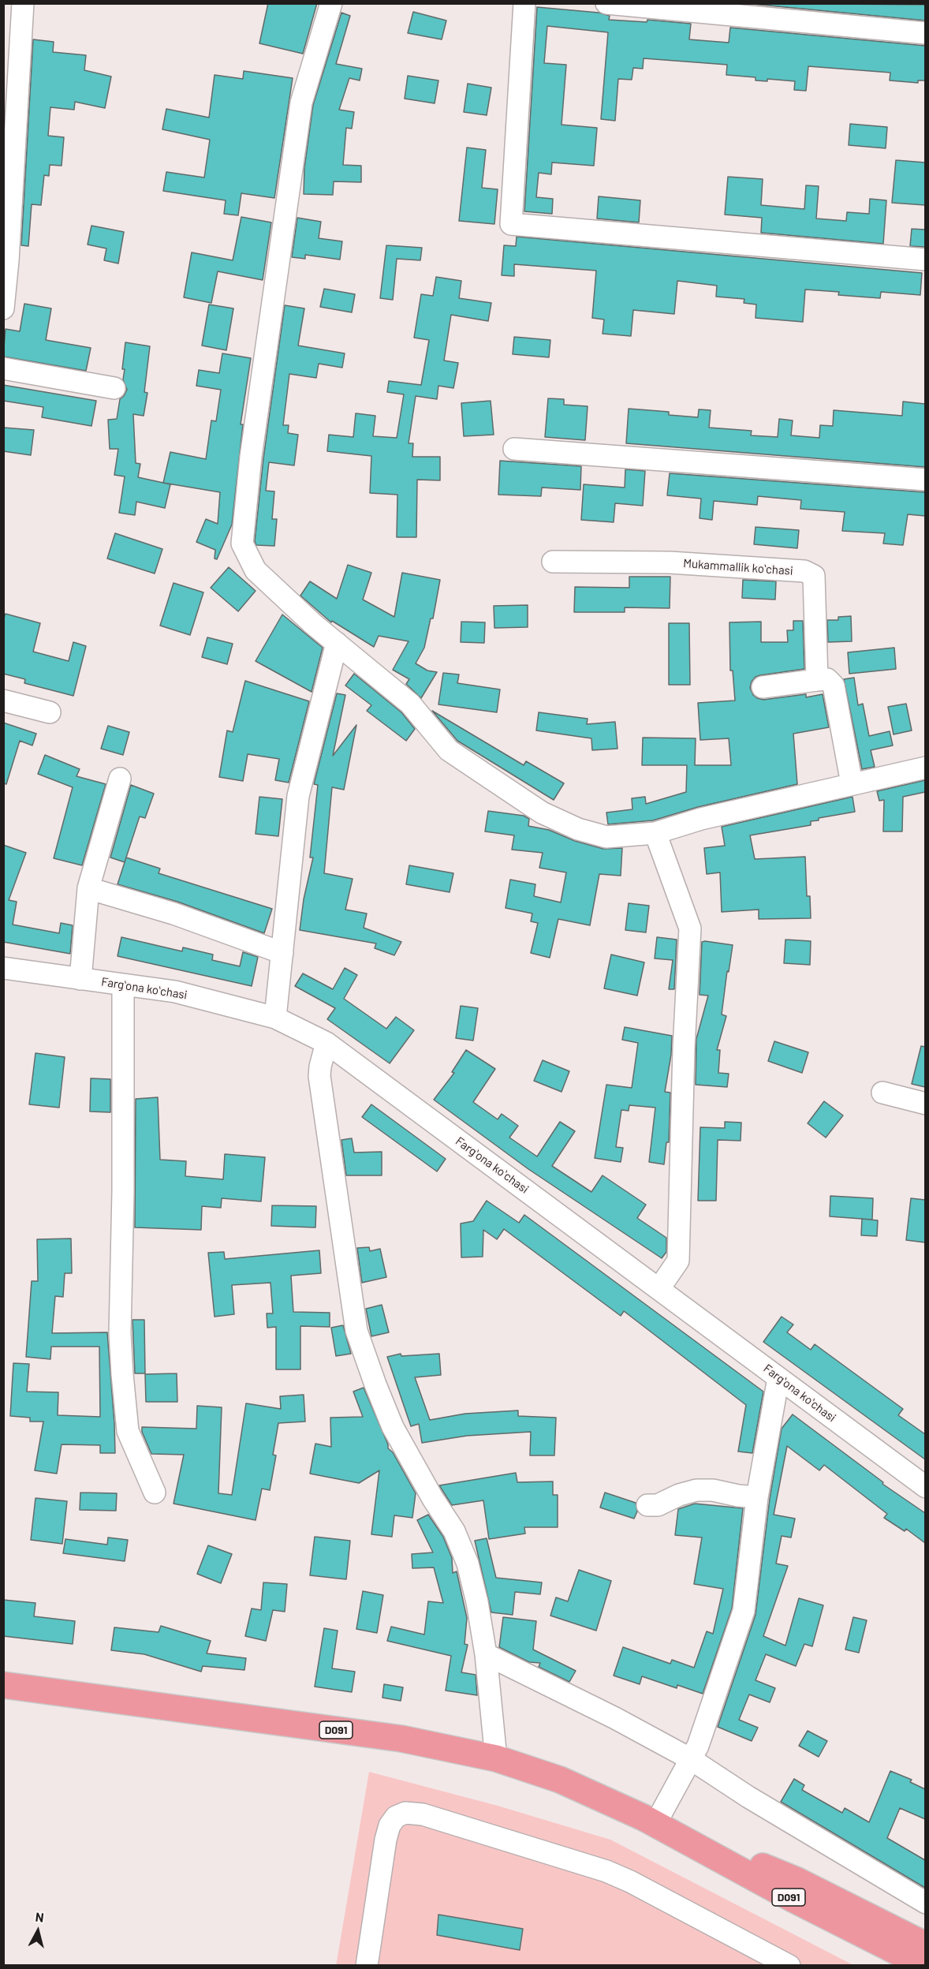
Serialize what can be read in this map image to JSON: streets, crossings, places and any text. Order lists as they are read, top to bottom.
{
  "streets": {
    "main road": ["D091"],
    "street": ["Mukammallik koʻchasi", "Fargʻona koʻchasi"]
  },
  "north": "top"
}
